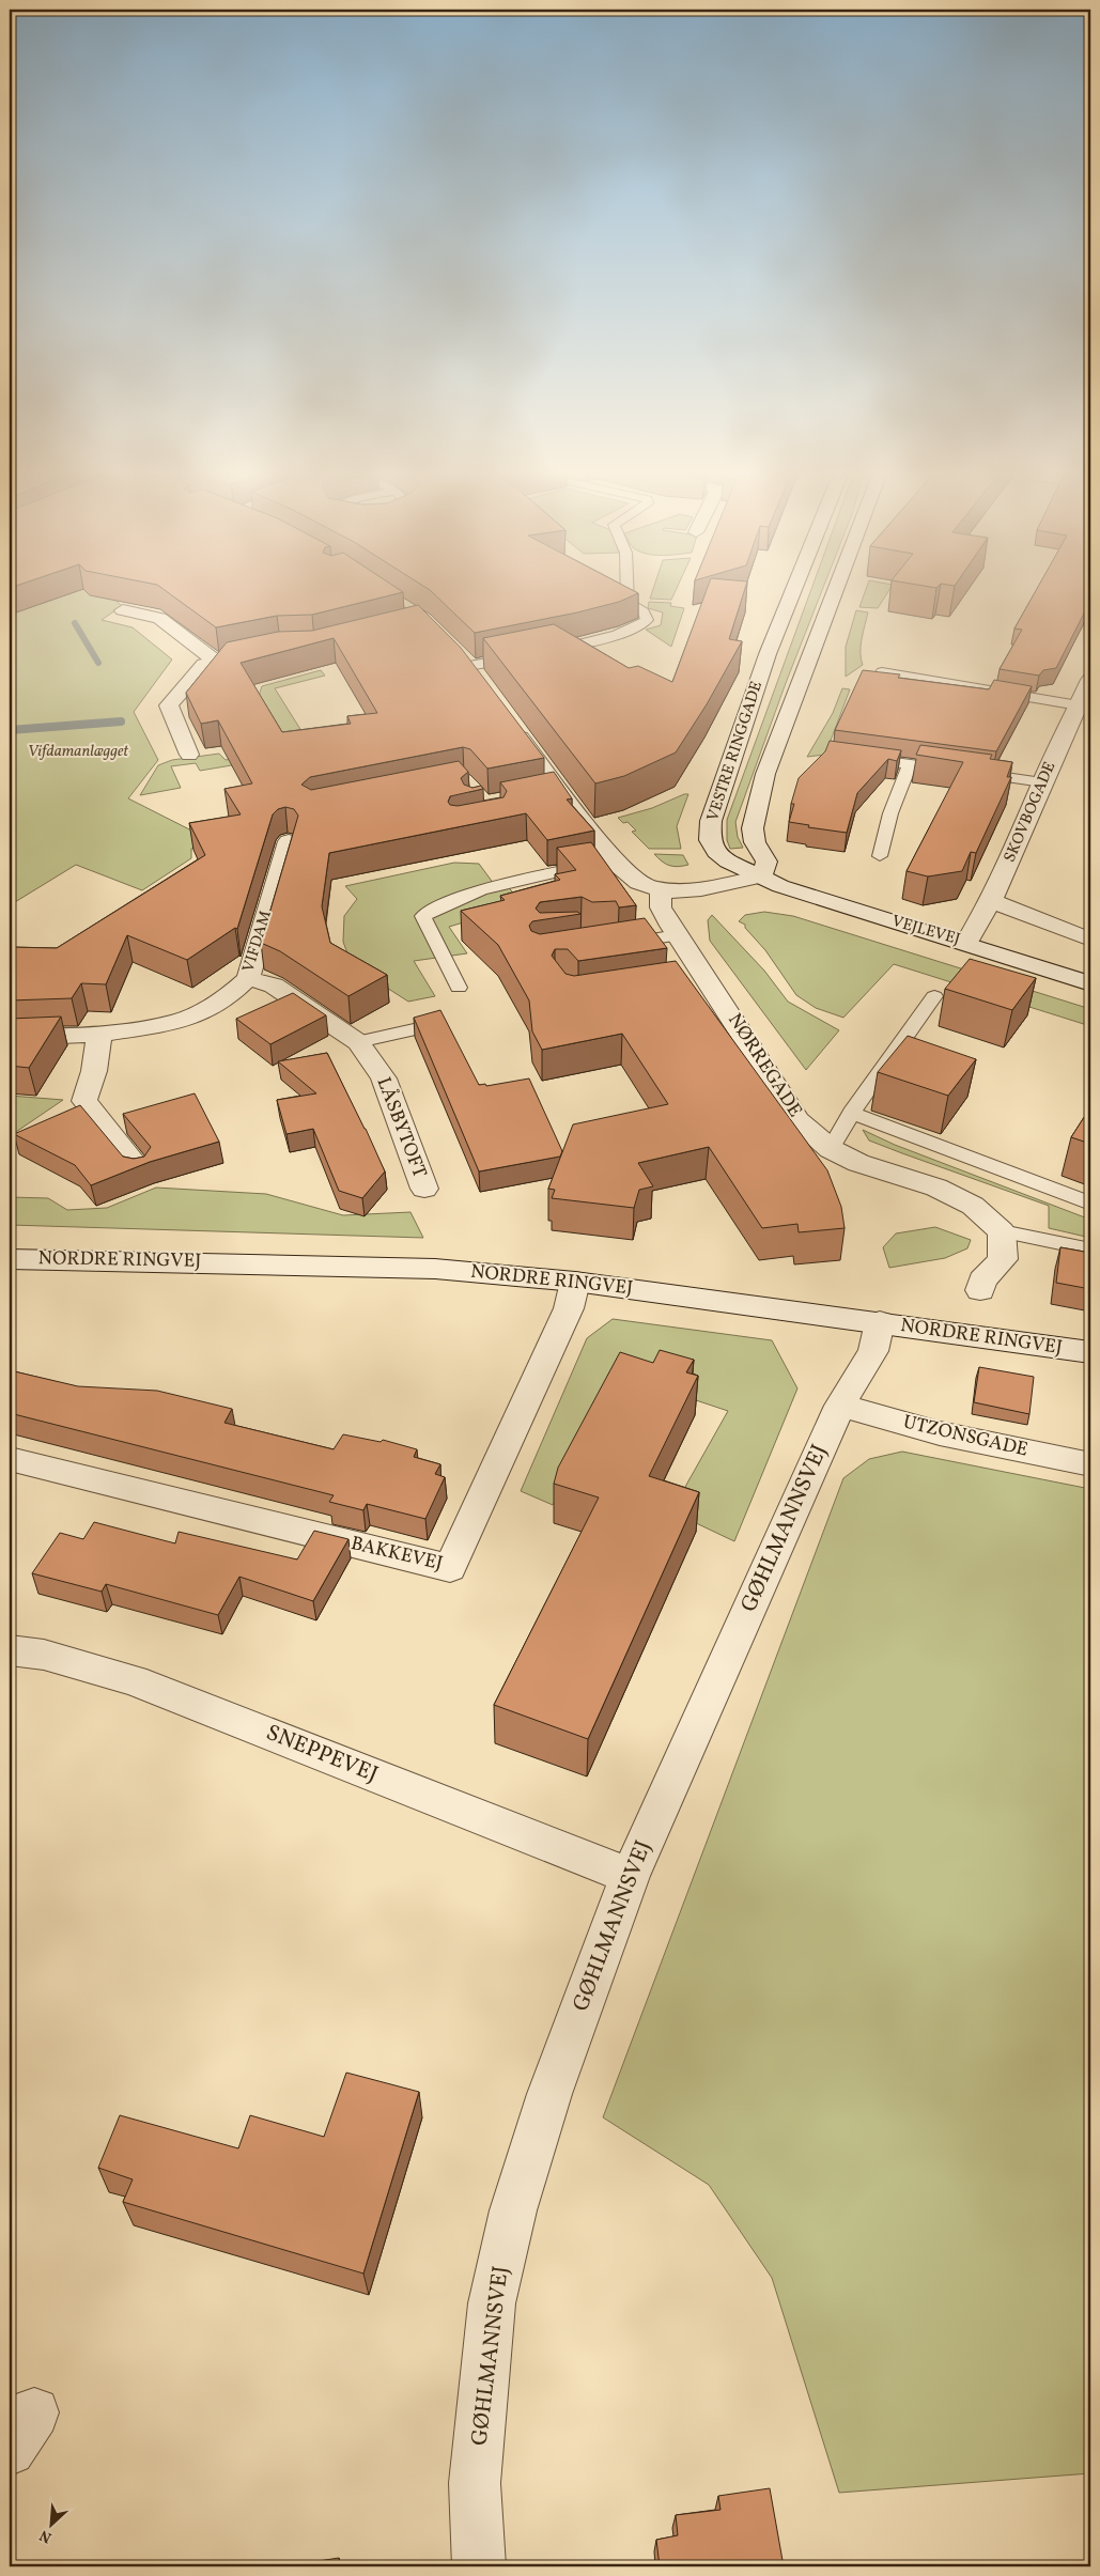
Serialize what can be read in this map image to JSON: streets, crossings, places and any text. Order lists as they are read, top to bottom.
{
  "streets": {
    "street": [
      "VESTRE RINGGADE",
      "SKOVBOGADE",
      "VEJLEVEJ",
      "VIFDAM",
      "NØRREGADE",
      "LÅSBYTOFT",
      "NORDRE RINGVEJ",
      "UTZONSGADE",
      "GØHLMANNSVEJ",
      "BAKKEVEJ",
      "SNEPPEVEJ"
    ]
  },
  "crossings": [
    ["VESTRE RINGGADE", "VEJLEVEJ"],
    ["SKOVBOGADE", "VEJLEVEJ"],
    ["VIFDAM", "LÅSBYTOFT"],
    ["NORDRE RINGVEJ", "GØHLMANNSVEJ"],
    ["NORDRE RINGVEJ", "BAKKEVEJ"],
    ["UTZONSGADE", "GØHLMANNSVEJ"],
    ["GØHLMANNSVEJ", "SNEPPEVEJ"]
  ],
  "parks": ["Vifdamanlægget"],
  "north": "bottom left"
}
